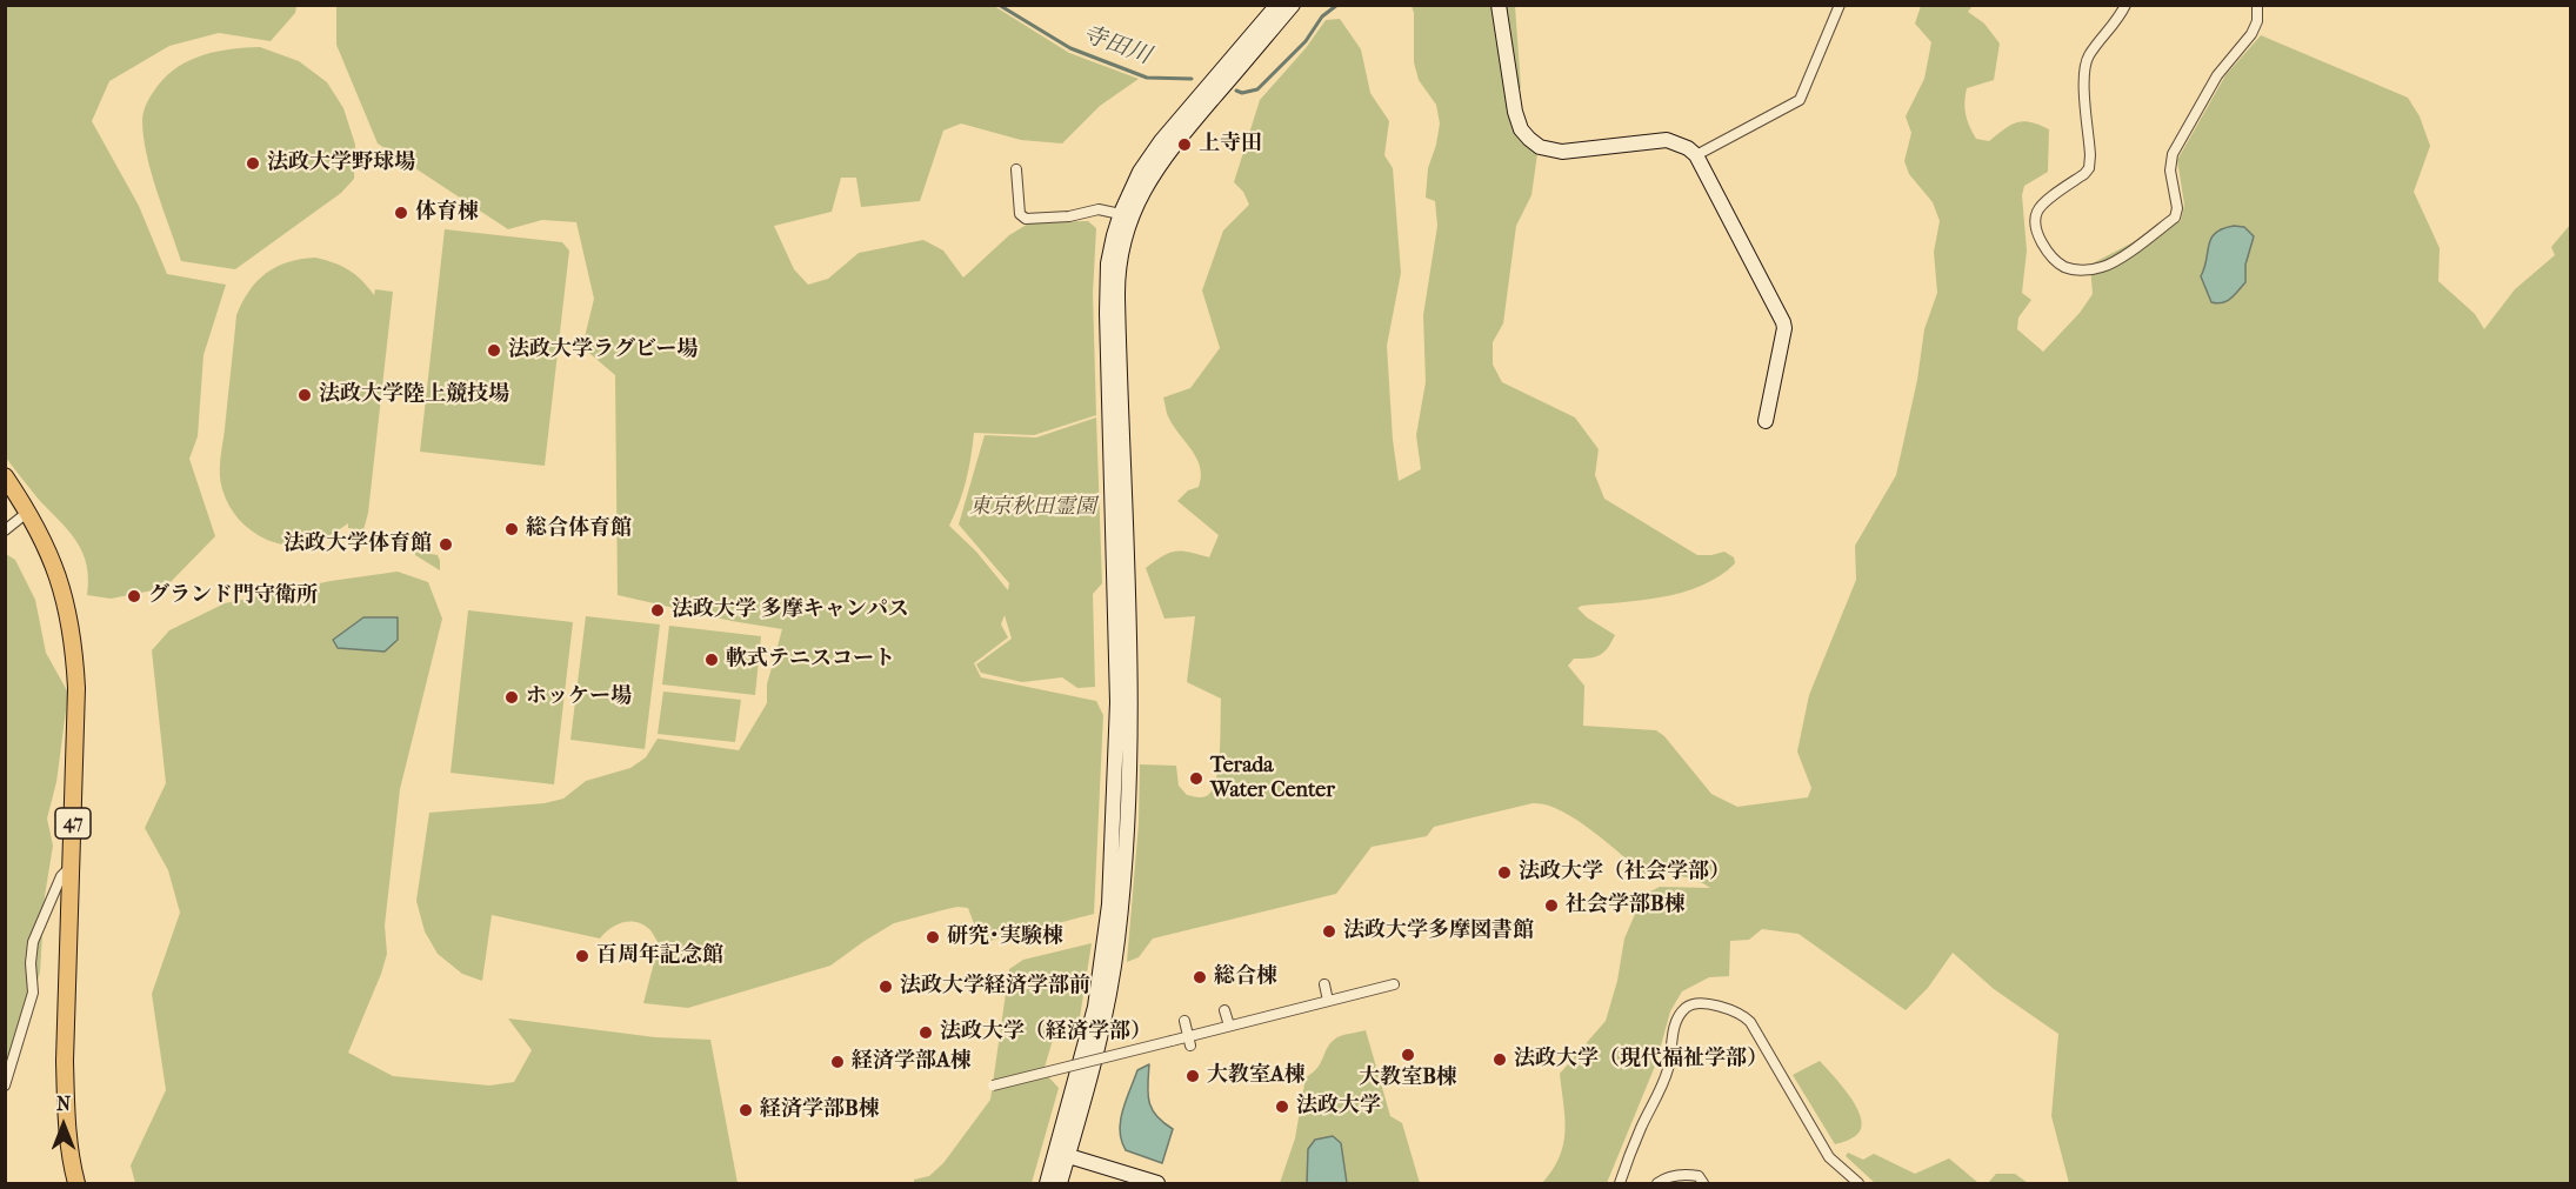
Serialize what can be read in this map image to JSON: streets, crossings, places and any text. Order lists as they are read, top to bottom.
{
  "streets": {
    "main road": ["47"]
  },
  "water": ["寺田川"],
  "parks": ["東京秋田霊園"],
  "places": [
    "上寺田",
    "法政大学野球場",
    "体育棟",
    "法政大学ラグビー場",
    "法政大学陸上競技場",
    "総合体育館",
    "法政大学体育館",
    "グランド門守衛所",
    "法政大学 多摩キャンパス",
    "軟式テニスコート",
    "ホッケー場",
    "Terada Water Center",
    "法政大学（社会学部）",
    "社会学部B棟",
    "法政大学多摩図書館",
    "研究･実験棟",
    "百周年記念館",
    "総合棟",
    "法政大学経済学部前",
    "法政大学（経済学部）",
    "大教室B棟",
    "法政大学（現代福祉学部）",
    "経済学部A棟",
    "大教室A棟",
    "法政大学",
    "経済学部B棟"
  ],
  "north": "top"
}
